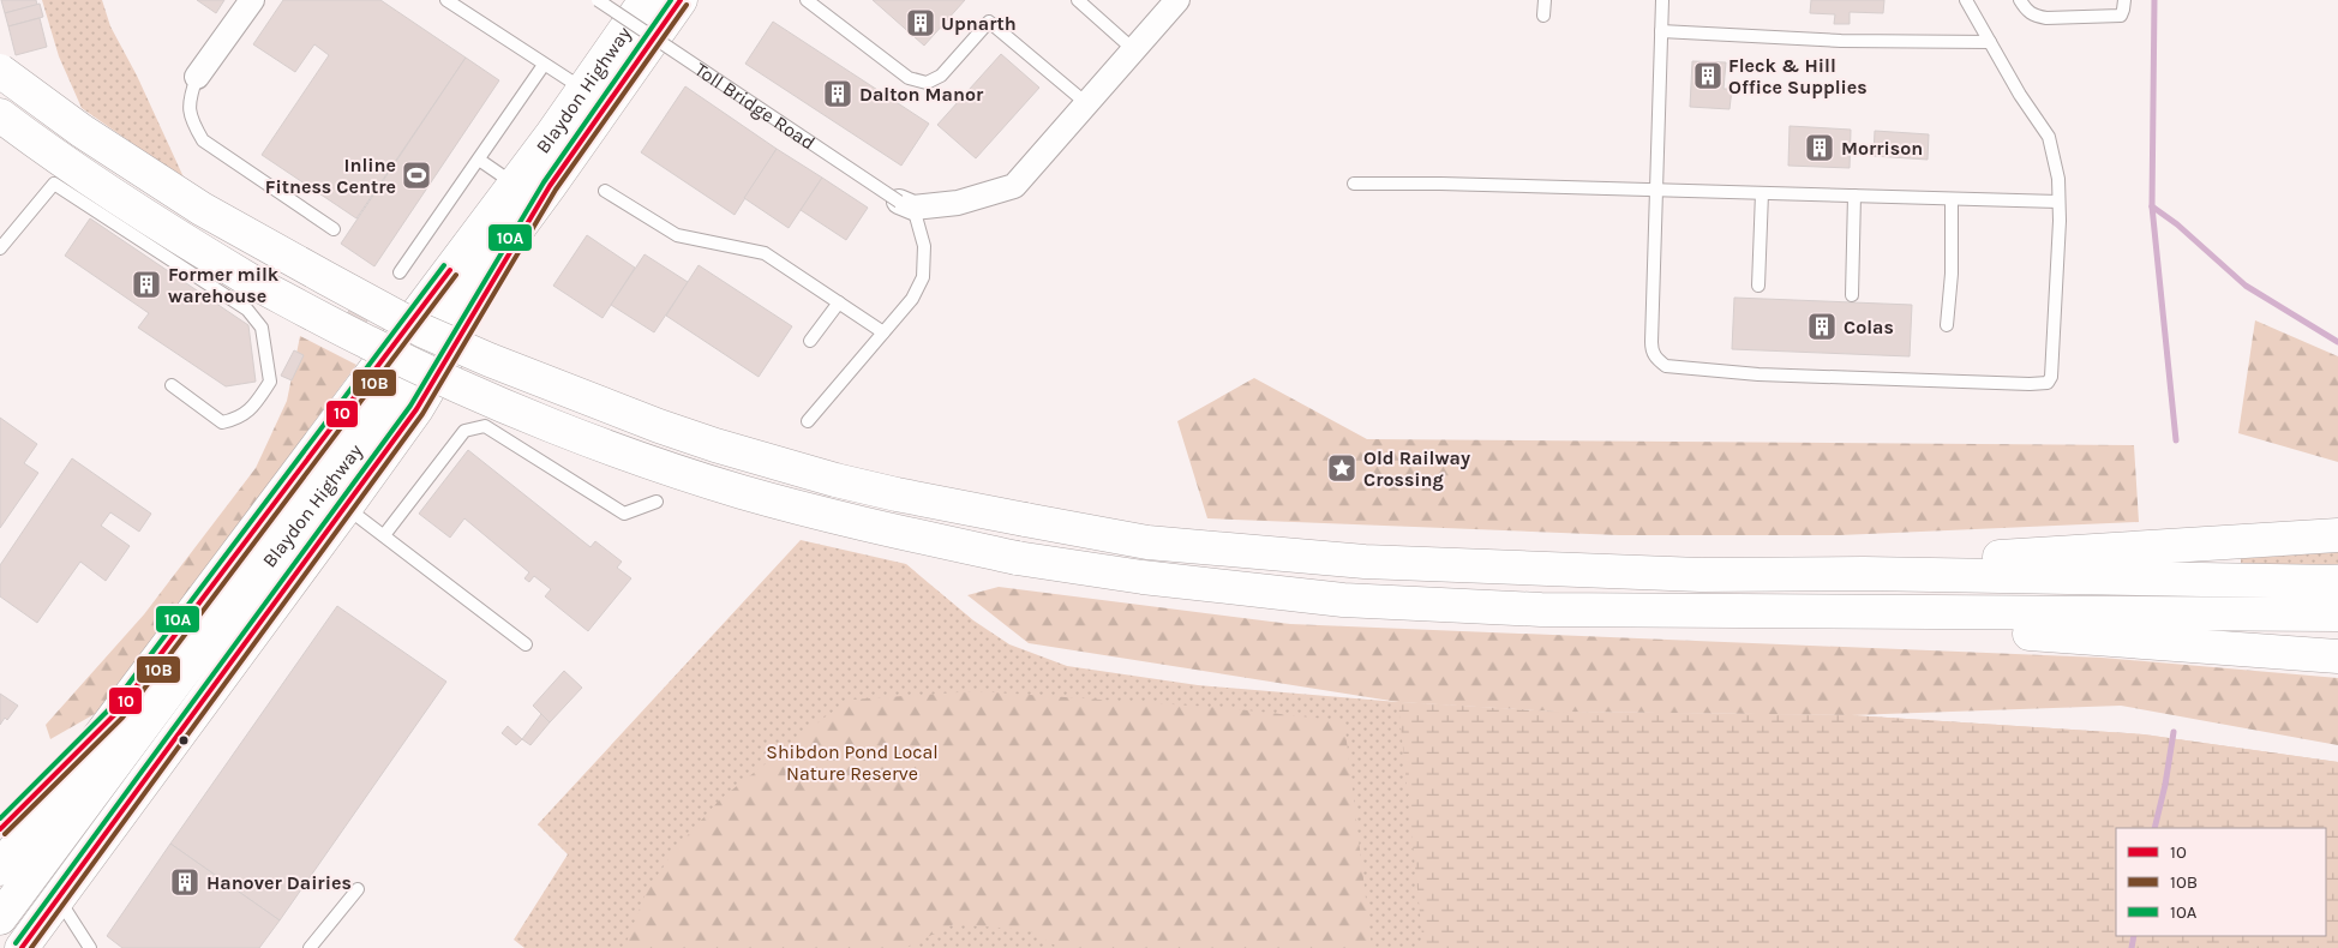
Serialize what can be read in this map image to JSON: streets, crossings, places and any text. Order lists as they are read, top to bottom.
{
  "streets": {
    "main road": ["Blaydon Highway"],
    "lane": ["Toll Bridge Road"]
  },
  "parks": ["Shibdon Pond Local Nature Reserve"],
  "places": {
    "building": [
      "Upnarth",
      "Fleck & Hill Office Supplies",
      "Dalton Manor",
      "Morrison",
      "Former milk warehouse",
      "Colas",
      "Hanover Dairies"
    ],
    "sports": ["Inline Fitness Centre"],
    "place": ["Old Railway Crossing"]
  },
  "lines": ["transit line 10", "transit line 10A", "transit line 10B"],
  "legend": ["10", "10B", "10A"]
}
